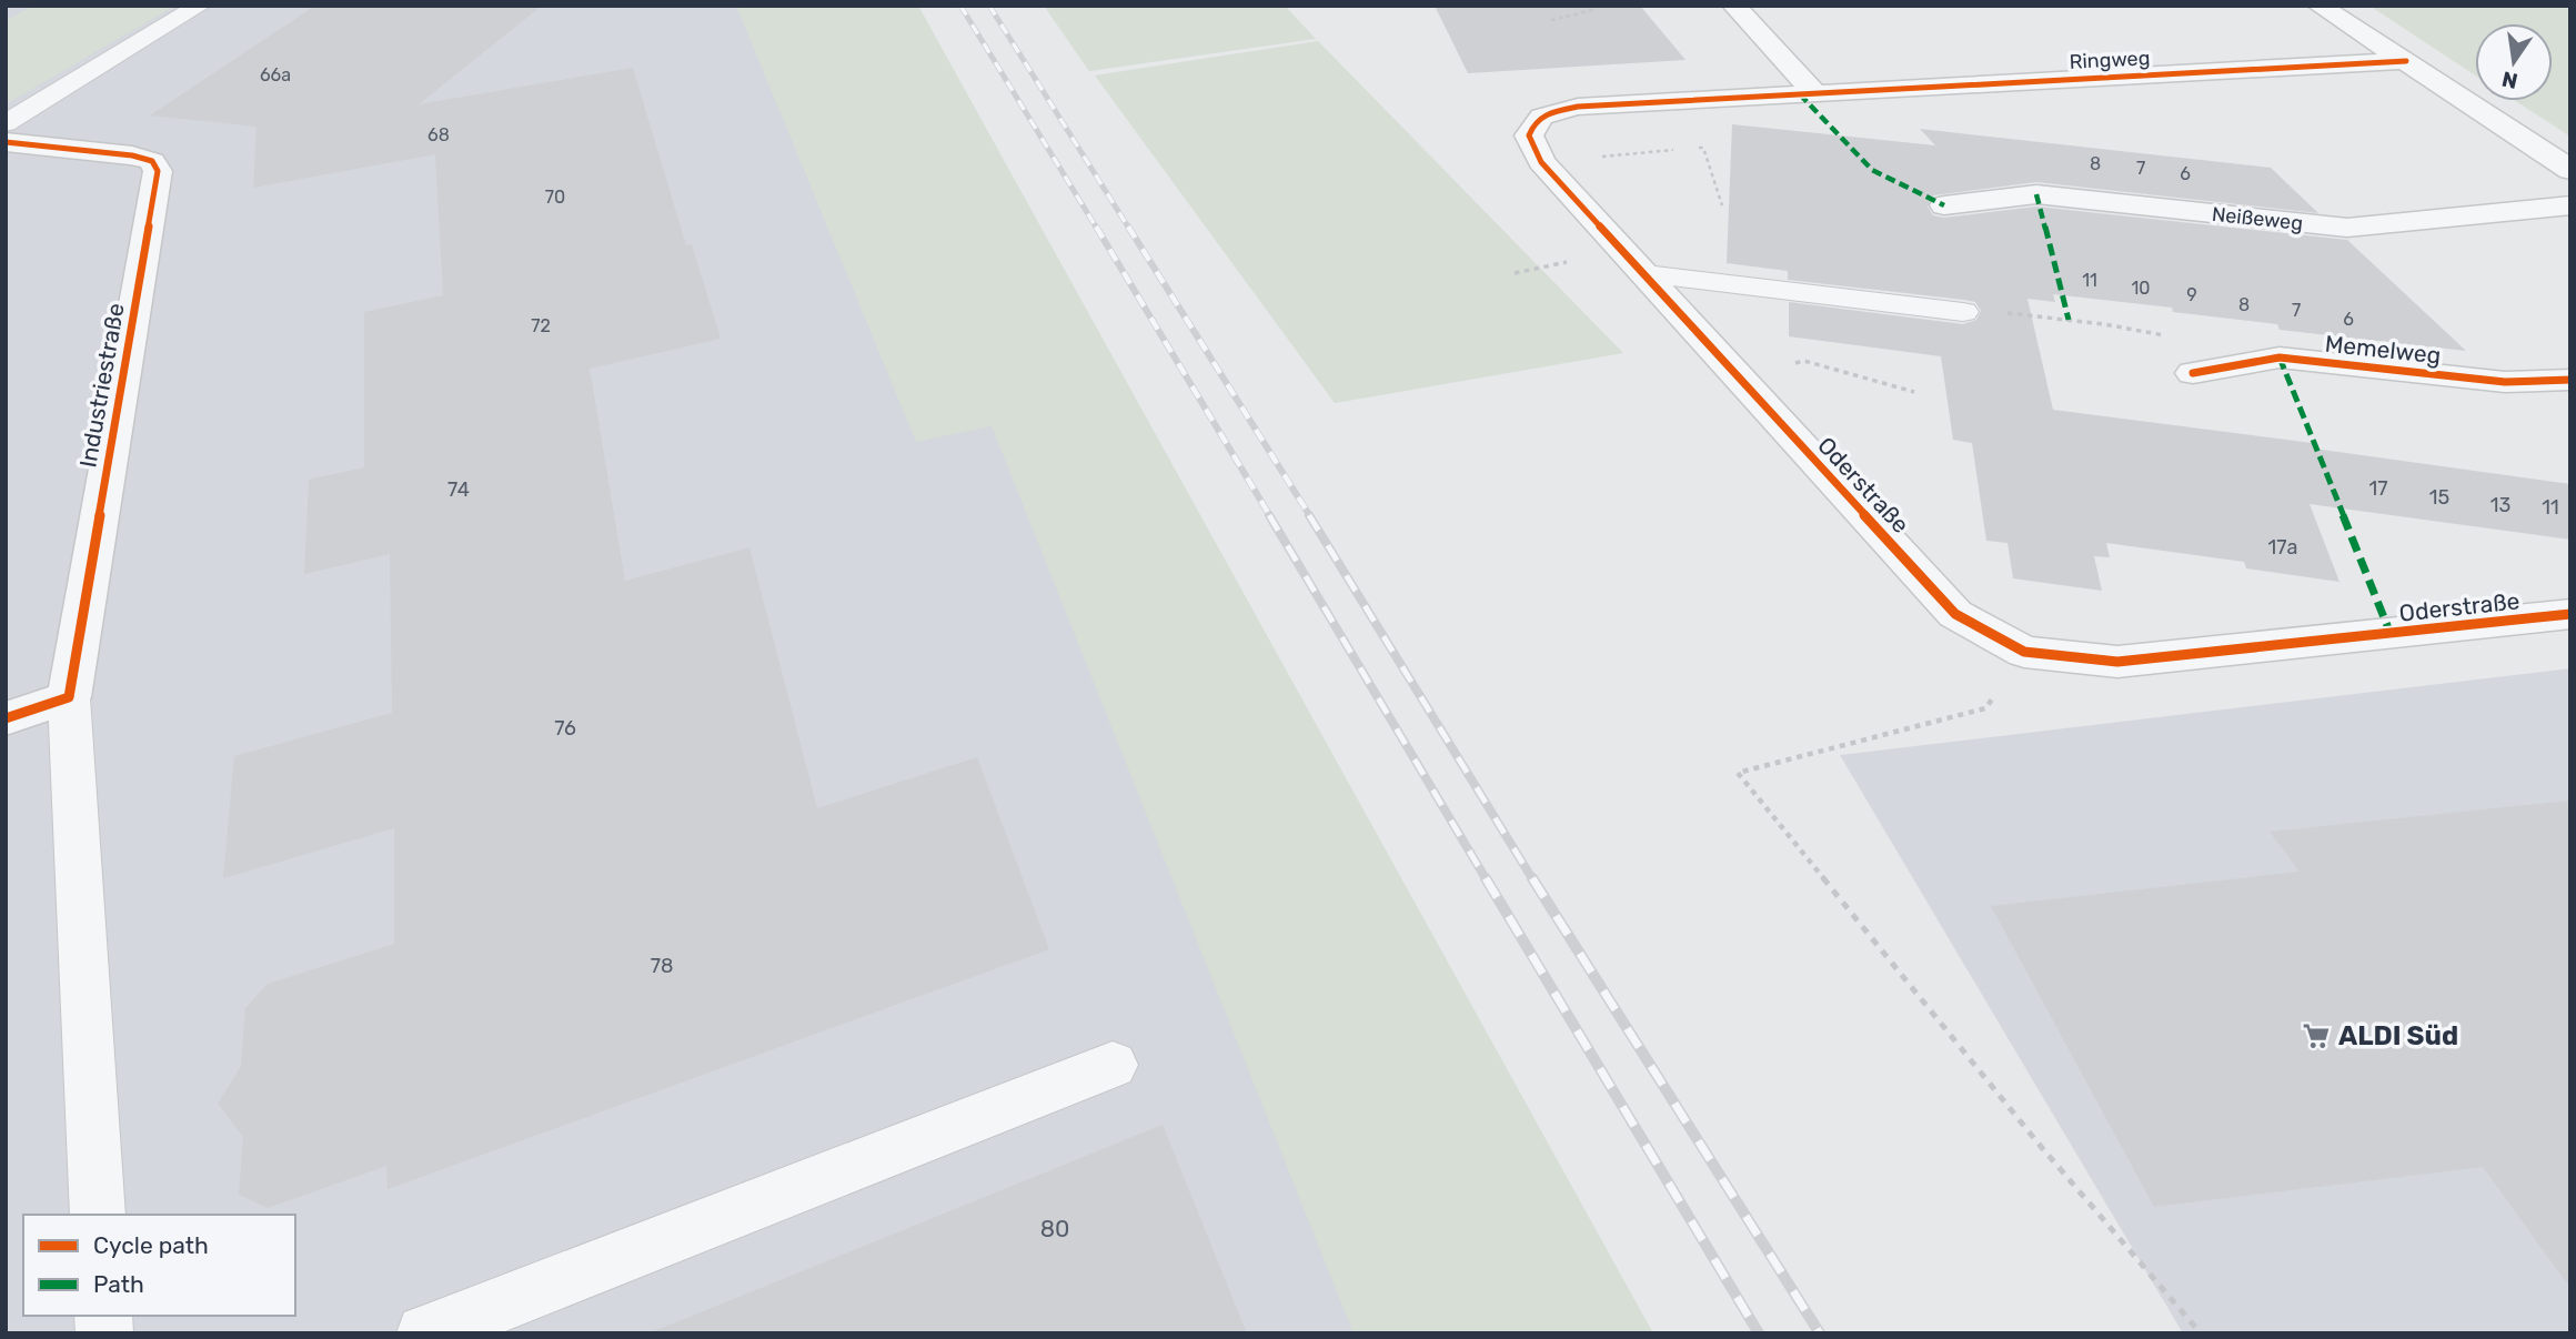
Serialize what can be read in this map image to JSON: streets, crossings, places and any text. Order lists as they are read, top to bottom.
{
  "streets": {
    "street": [
      "Ringweg",
      "Neißeweg",
      "Memelweg",
      "Industriestraße",
      "Oderstraße"
    ]
  },
  "crossings": [
    ["Ringweg", "Oderstraße"]
  ],
  "places": {
    "supermarket": ["ALDI Süd"]
  },
  "house_numbers": [
    "66a",
    "68",
    "8",
    "7",
    "6",
    "70",
    "11",
    "10",
    "9",
    "8",
    "7",
    "6",
    "72",
    "17",
    "74",
    "15",
    "13",
    "11",
    "17a",
    "76",
    "78",
    "80"
  ],
  "legend": ["Cycle path", "Path"],
  "north": "bottom"
}
